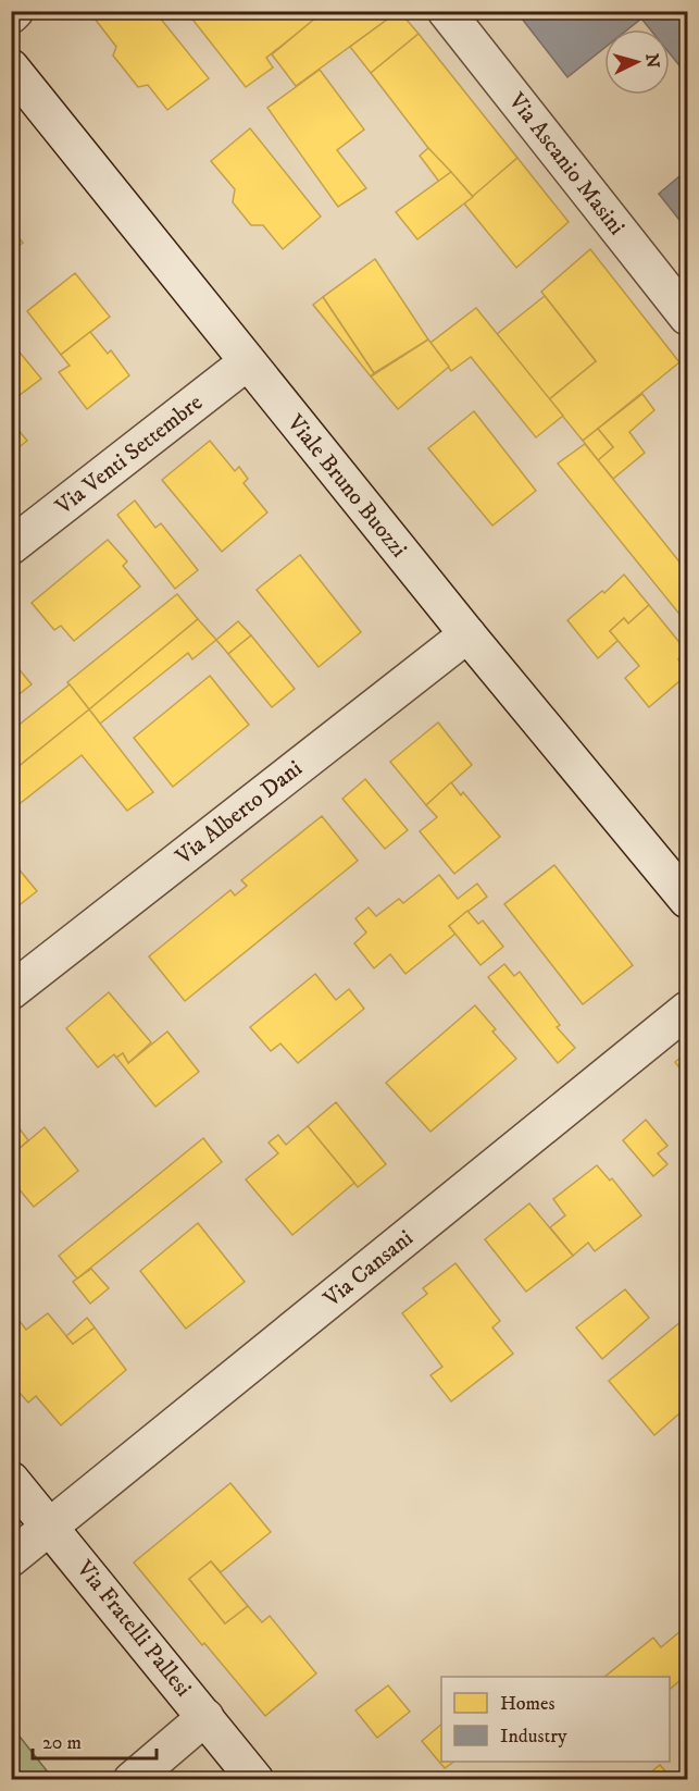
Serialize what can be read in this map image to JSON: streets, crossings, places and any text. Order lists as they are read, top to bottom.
{
  "streets": {
    "street": [
      "Via Ascanio Masini",
      "Via Venti Settembre",
      "Viale Bruno Buozzi",
      "Via Alberto Dani",
      "Via Cansani",
      "Via Fratelli Pallesi"
    ]
  },
  "crossings": [
    ["Via Venti Settembre", "Viale Bruno Buozzi"],
    ["Viale Bruno Buozzi", "Via Alberto Dani"],
    ["Via Cansani", "Via Fratelli Pallesi"]
  ],
  "legend": ["Homes", "Industry"],
  "scale_bar": "20 m",
  "north": "right"
}
